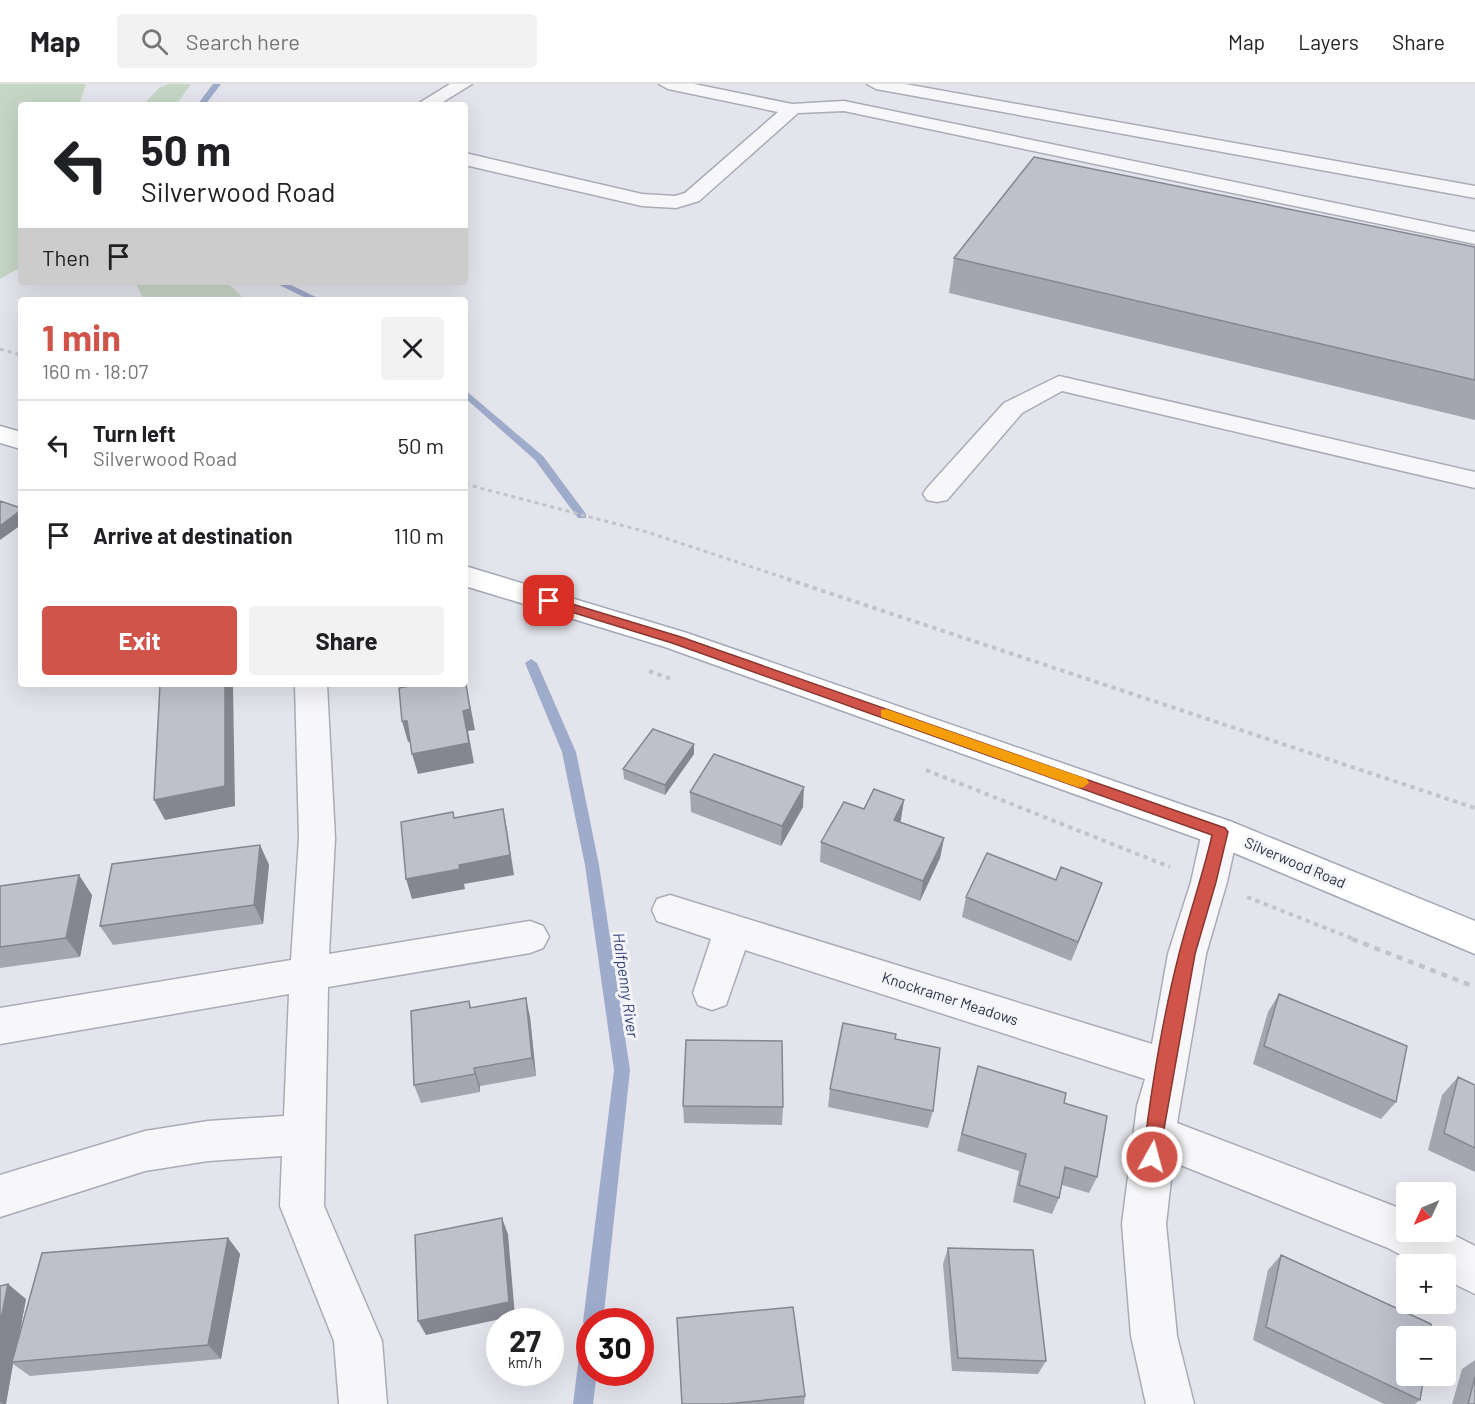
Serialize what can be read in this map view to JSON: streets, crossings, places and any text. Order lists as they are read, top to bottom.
{
  "streets": {
    "main road": ["Silverwood Road"],
    "street": ["Knockramer Meadows"]
  },
  "water": ["Halfpenny River"],
  "north": "bottom left",
  "page": {
    "header": "Map",
    "search": "Search here",
    "nav": ["Map", "Layers", "Share"],
    "turn": ["50 m", "Silverwood Road"],
    "then": "Then",
    "heading": ["1 min", "160 m · 18:07"],
    "list": [
      {
        "name": "Turn left",
        "note": "Silverwood Road",
        "value": "50 m"
      },
      {
        "name": "Arrive at destination",
        "value": "110 m"
      }
    ],
    "buttons": ["Exit", "Share"],
    "map_buttons": ["+", "−"],
    "speed": "27 km/h",
    "limit": "30"
  }
}
